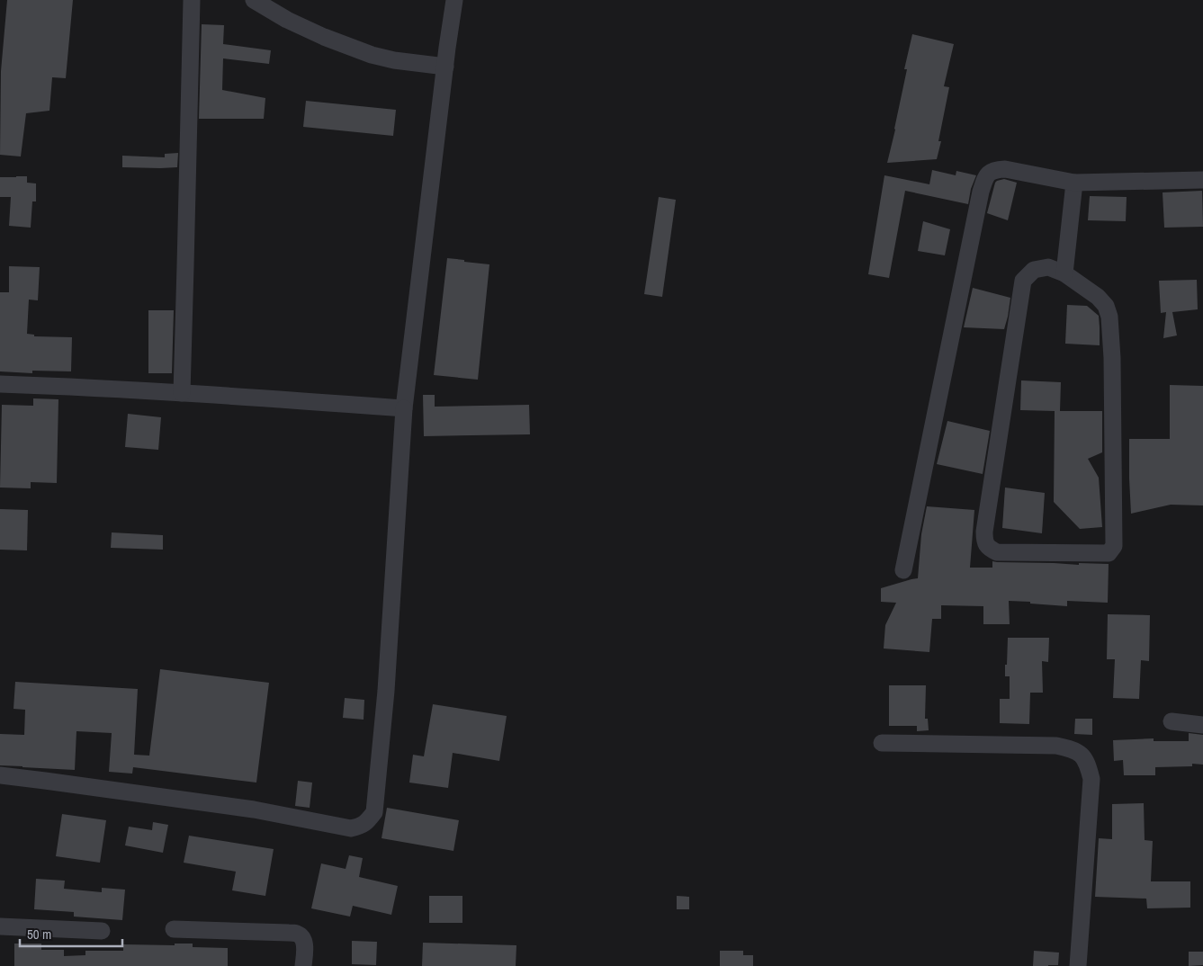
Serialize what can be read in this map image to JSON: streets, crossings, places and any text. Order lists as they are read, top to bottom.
{
  "scale_bar": "50 m"
}
